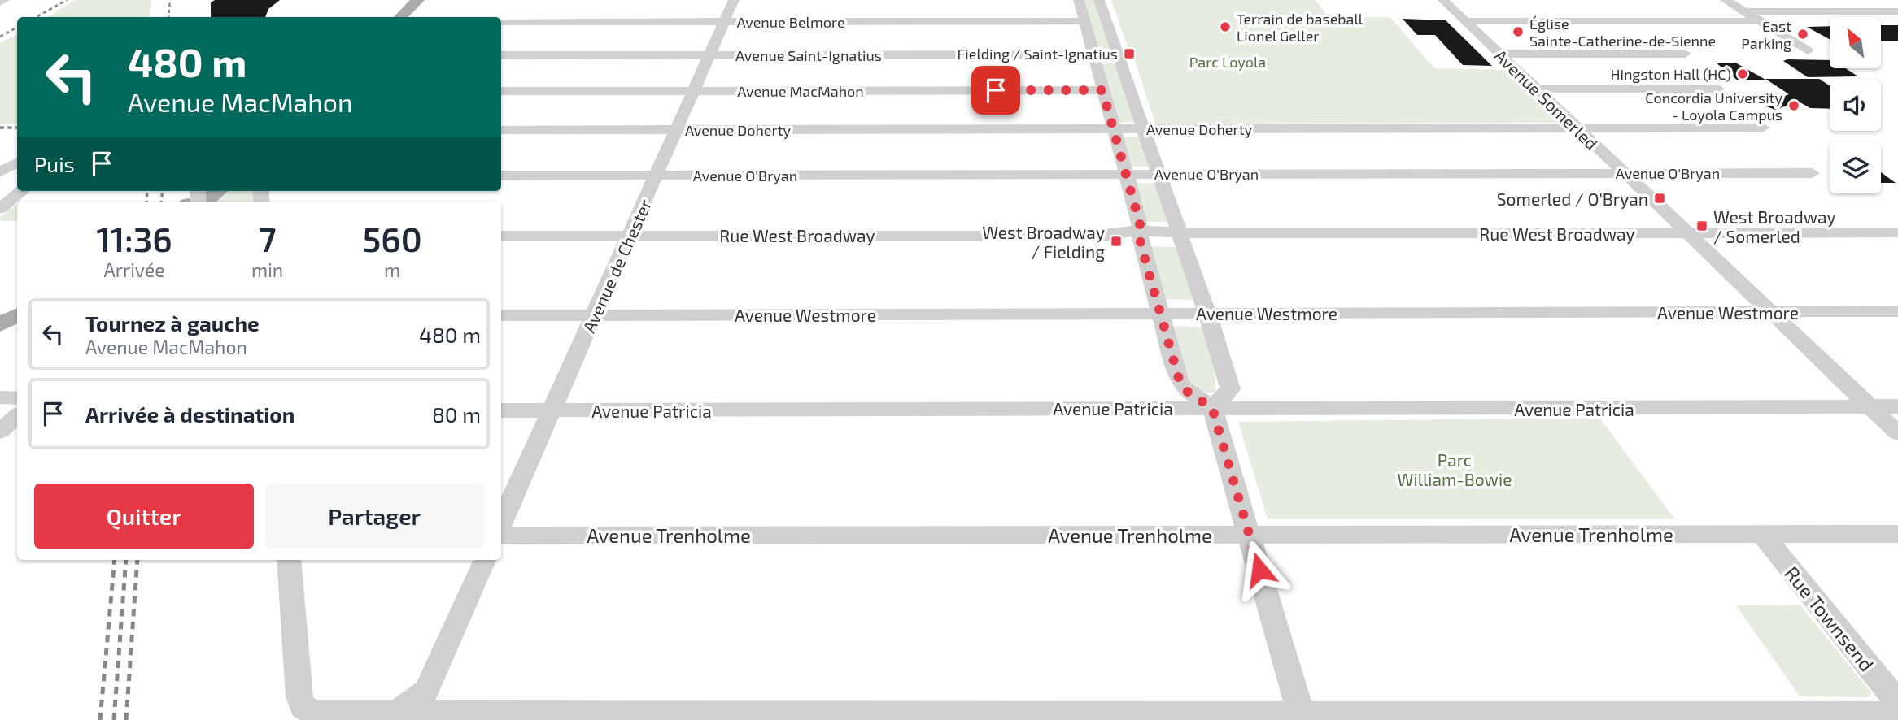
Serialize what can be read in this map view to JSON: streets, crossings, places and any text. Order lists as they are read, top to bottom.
{
  "streets": {
    "street": [
      "Avenue Belmore",
      "Avenue Saint-Ignatius",
      "Avenue MacMahon",
      "Avenue Somerled",
      "Avenue Doherty",
      "Avenue O'Bryan",
      "Rue West Broadway",
      "Avenue de Chester",
      "Avenue Westmore",
      "Avenue Patricia",
      "Avenue Trenholme",
      "Rue Townsend"
    ]
  },
  "crossings": [
    ["Avenue Belmore", "Avenue de Chester"],
    ["Avenue Saint-Ignatius", "Avenue de Chester"],
    ["Avenue MacMahon", "Avenue de Chester"],
    ["Avenue Somerled", "Avenue Doherty"],
    ["Avenue Somerled", "Avenue O'Bryan"],
    ["Avenue Somerled", "Rue West Broadway"],
    ["Avenue Somerled", "Avenue Westmore"],
    ["Avenue Somerled", "Avenue Patricia"],
    ["Avenue Doherty", "Avenue de Chester"],
    ["Avenue O'Bryan", "Avenue de Chester"],
    ["Rue West Broadway", "Avenue de Chester"],
    ["Avenue de Chester", "Avenue Westmore"],
    ["Avenue de Chester", "Avenue Patricia"],
    ["Avenue Trenholme", "Rue Townsend"]
  ],
  "parks": ["Parc Loyola", "Parc William-Bowie"],
  "places": {
    "other": [
      "Terrain de baseball Lionel Geller",
      "Église Sainte-Catherine-de-Sienne",
      "East Parking",
      "Hingston Hall (HC)",
      "Concordia University - Loyola Campus"
    ],
    "transit": [
      "Fielding / Saint-Ignatius",
      "Somerled / O'Bryan",
      "West Broadway / Somerled",
      "West Broadway / Fielding"
    ]
  },
  "north": "top left",
  "page": {
    "turn": ["480 m", "Avenue MacMahon"],
    "then": "Puis",
    "eta": [
      "11:36",
      "Arrivée",
      "7",
      "min",
      "560",
      "m"
    ],
    "list": [
      {
        "name": "Tournez à gauche",
        "note": "Avenue MacMahon",
        "value": "480 m"
      },
      {
        "name": "Arrivée à destination",
        "value": "80 m"
      }
    ],
    "buttons": ["Quitter", "Partager"]
  }
}
